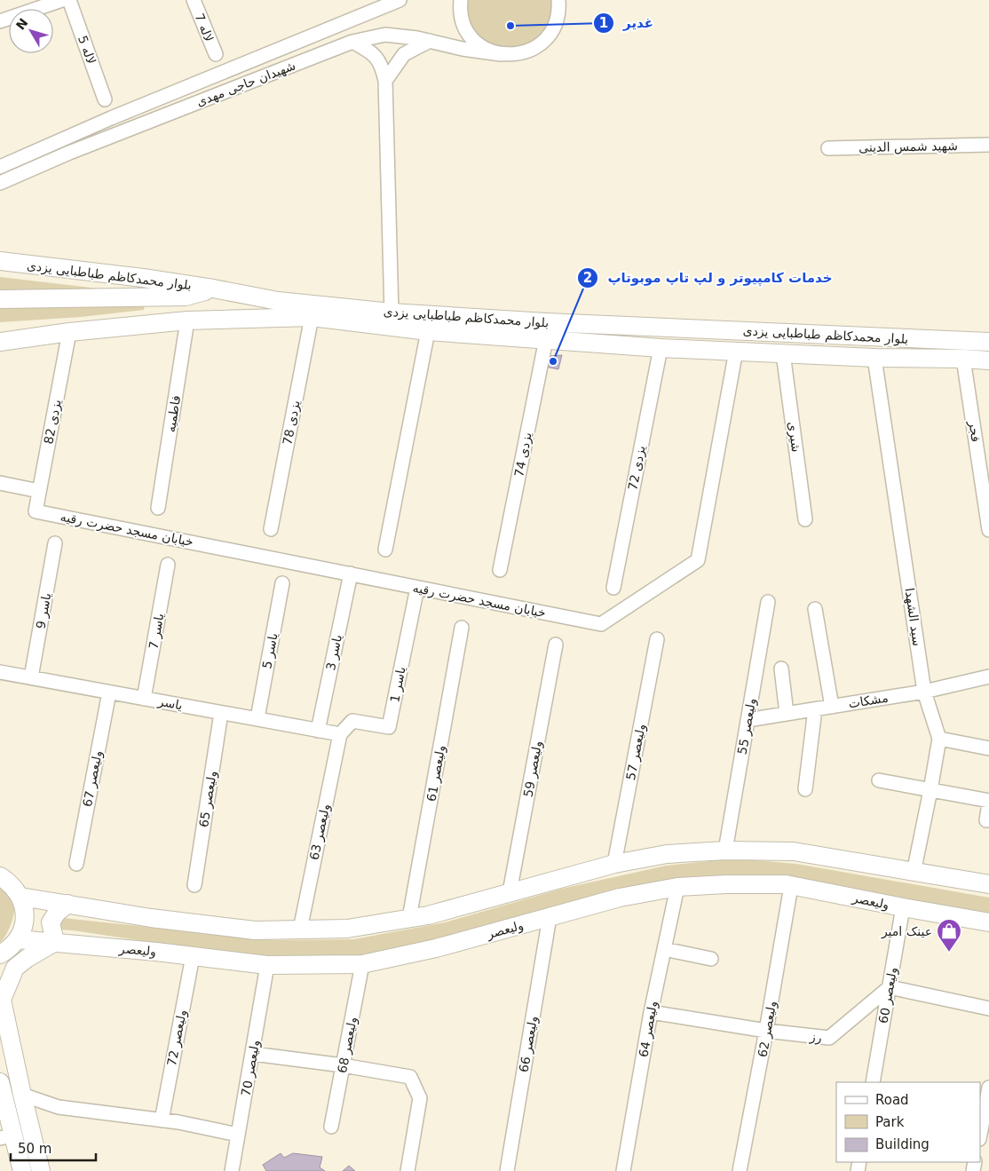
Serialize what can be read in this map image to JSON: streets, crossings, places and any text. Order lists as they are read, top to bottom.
{
  "streets": {
    "main road": ["بلوار محمدکاظم طباطبایی یزدی", "ولیعصر"],
    "street": [
      "لاله 7",
      "لاله 5",
      "شهیدان حاجی مهدی",
      "شهید شمس الدینی",
      "فاطمیه",
      "یزدی 82",
      "یزدی 78",
      "فجر",
      "شیری",
      "یزدی 74",
      "یزدی 72",
      "خیابان مسجد حضرت رقیه",
      "یاسر 9",
      "سید الشهدا",
      "یاسر 7",
      "یاسر 5",
      "یاسر 3",
      "یاسر 1",
      "مشکات",
      "یاسر",
      "ولیعصر 55",
      "ولیعصر 57",
      "ولیعصر 59",
      "ولیعصر 61",
      "ولیعصر 67",
      "ولیعصر 65",
      "ولیعصر 63",
      "ولیعصر 60",
      "ولیعصر 64",
      "ولیعصر 62",
      "رز",
      "ولیعصر 72",
      "ولیعصر 66",
      "ولیعصر 68",
      "ولیعصر 70"
    ]
  },
  "crossings": [
    ["بلوار محمدکاظم طباطبایی یزدی", "فاطمیه"],
    ["بلوار محمدکاظم طباطبایی یزدی", "یزدی 82"],
    ["بلوار محمدکاظم طباطبایی یزدی", "یزدی 78"],
    ["بلوار محمدکاظم طباطبایی یزدی", "فجر"],
    ["بلوار محمدکاظم طباطبایی یزدی", "شیری"],
    ["بلوار محمدکاظم طباطبایی یزدی", "یزدی 74"],
    ["بلوار محمدکاظم طباطبایی یزدی", "یزدی 72"],
    ["بلوار محمدکاظم طباطبایی یزدی", "خیابان مسجد حضرت رقیه"],
    ["بلوار محمدکاظم طباطبایی یزدی", "سید الشهدا"],
    ["یزدی 82", "خیابان مسجد حضرت رقیه"],
    ["خیابان مسجد حضرت رقیه", "یاسر 3"],
    ["خیابان مسجد حضرت رقیه", "یاسر 1"],
    ["یاسر 9", "یاسر"],
    ["سید الشهدا", "مشکات"],
    ["یاسر 7", "یاسر"],
    ["یاسر 5", "یاسر"],
    ["یاسر 3", "یاسر"],
    ["یاسر 1", "یاسر"],
    ["یاسر 1", "ولیعصر 63"],
    ["مشکات", "ولیعصر 55"],
    ["یاسر", "ولیعصر 67"],
    ["یاسر", "ولیعصر 65"],
    ["یاسر", "ولیعصر 63"],
    ["ولیعصر", "ولیعصر 60"],
    ["ولیعصر", "ولیعصر 64"],
    ["ولیعصر", "ولیعصر 62"],
    ["ولیعصر", "ولیعصر 72"],
    ["ولیعصر", "ولیعصر 66"],
    ["ولیعصر", "ولیعصر 68"],
    ["ولیعصر", "ولیعصر 70"],
    ["ولیعصر 60", "رز"],
    ["ولیعصر 64", "رز"],
    ["ولیعصر 62", "رز"]
  ],
  "places": {
    "other": ["غدیر", "خدمات کامپیوتر و لپ تاپ موبوتاپ"],
    "shop": ["عینک امیر"]
  },
  "legend": ["Road", "Park", "Building"],
  "scale_bar": "50 m",
  "north": "top left"
}
